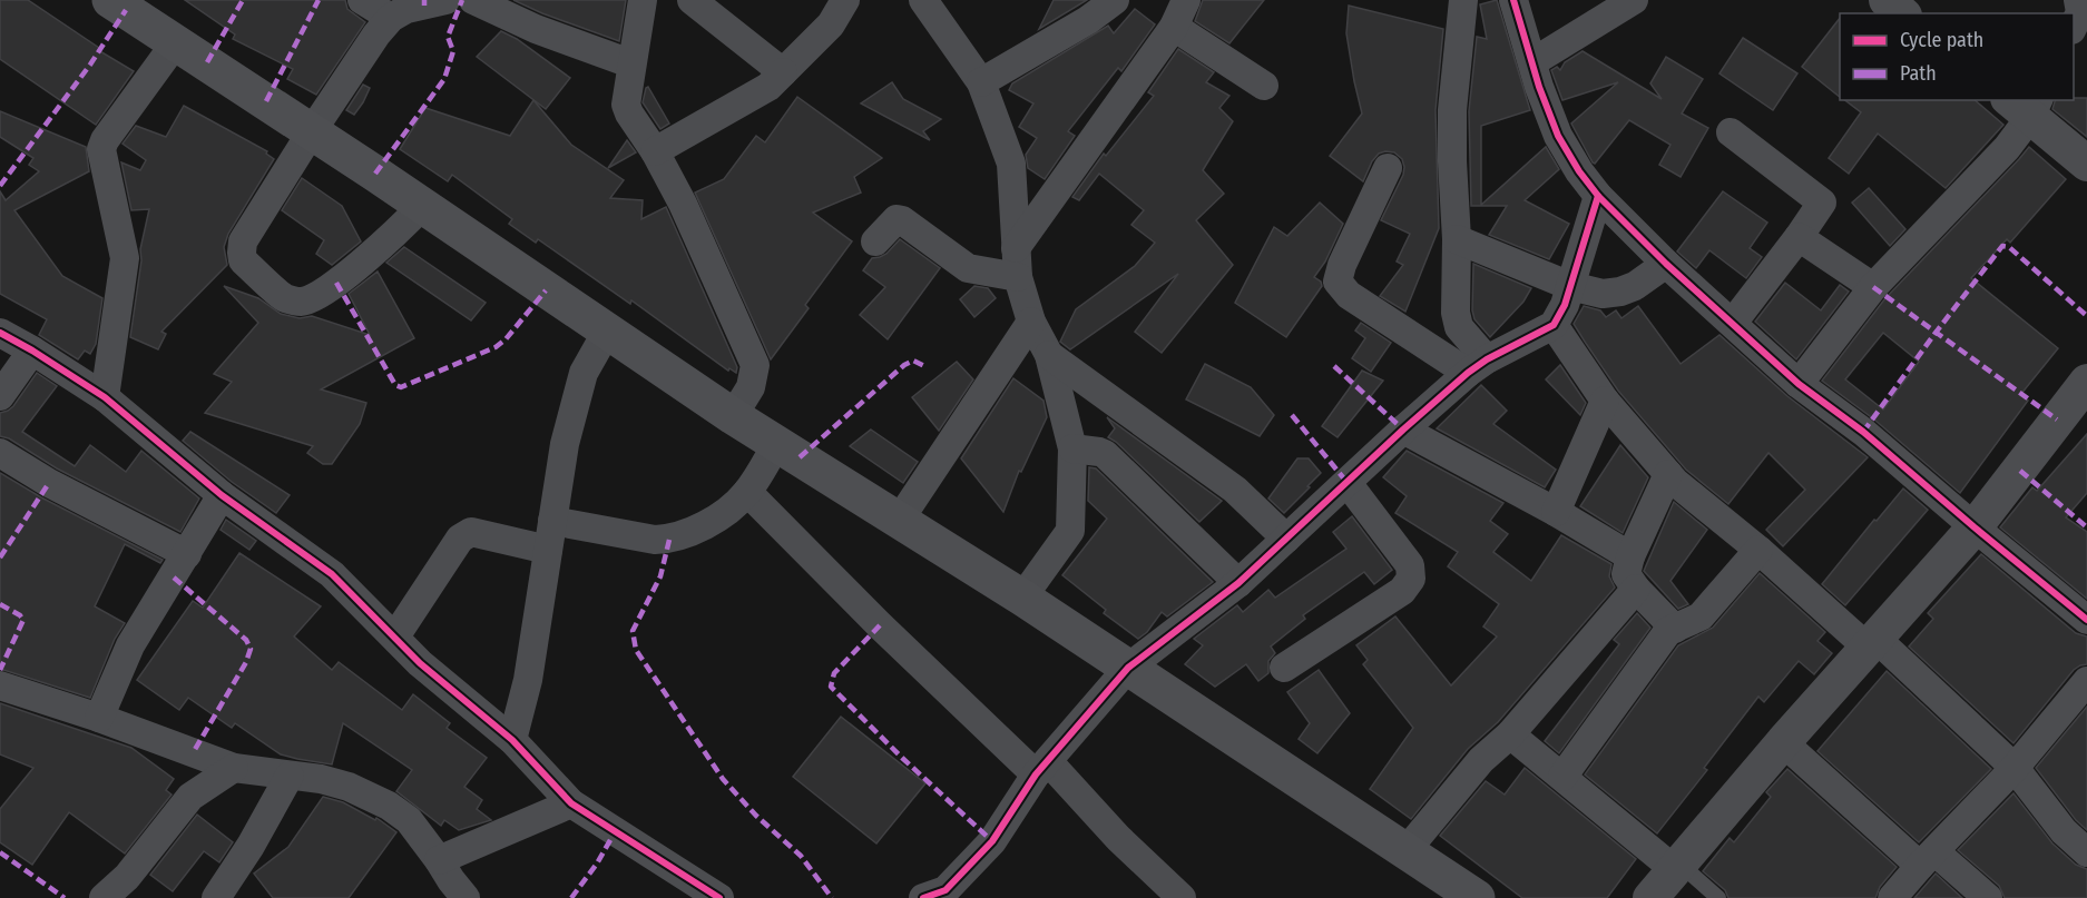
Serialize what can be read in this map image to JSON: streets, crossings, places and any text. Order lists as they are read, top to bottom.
{
  "legend": ["Cycle path", "Path"]
}
